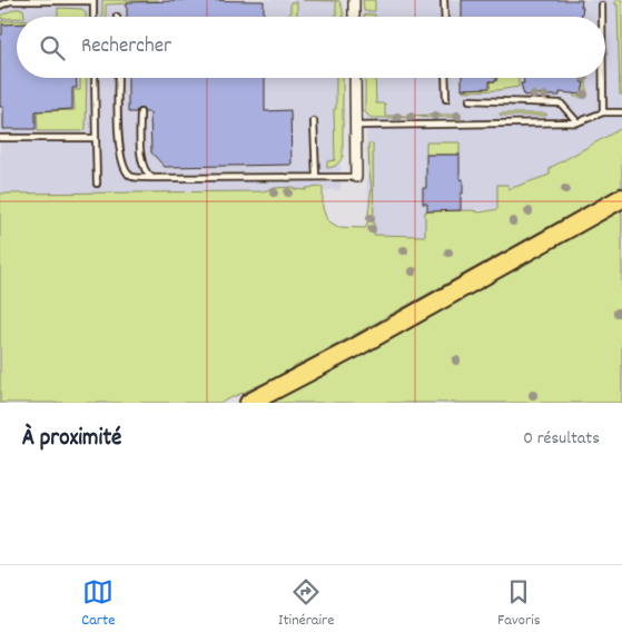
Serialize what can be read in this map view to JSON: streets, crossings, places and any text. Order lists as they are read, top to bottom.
{
  "page": {
    "search": "Rechercher",
    "heading": ["À proximité", "0 résultats"],
    "nav": ["Carte", "Itinéraire", "Favoris"]
  }
}
